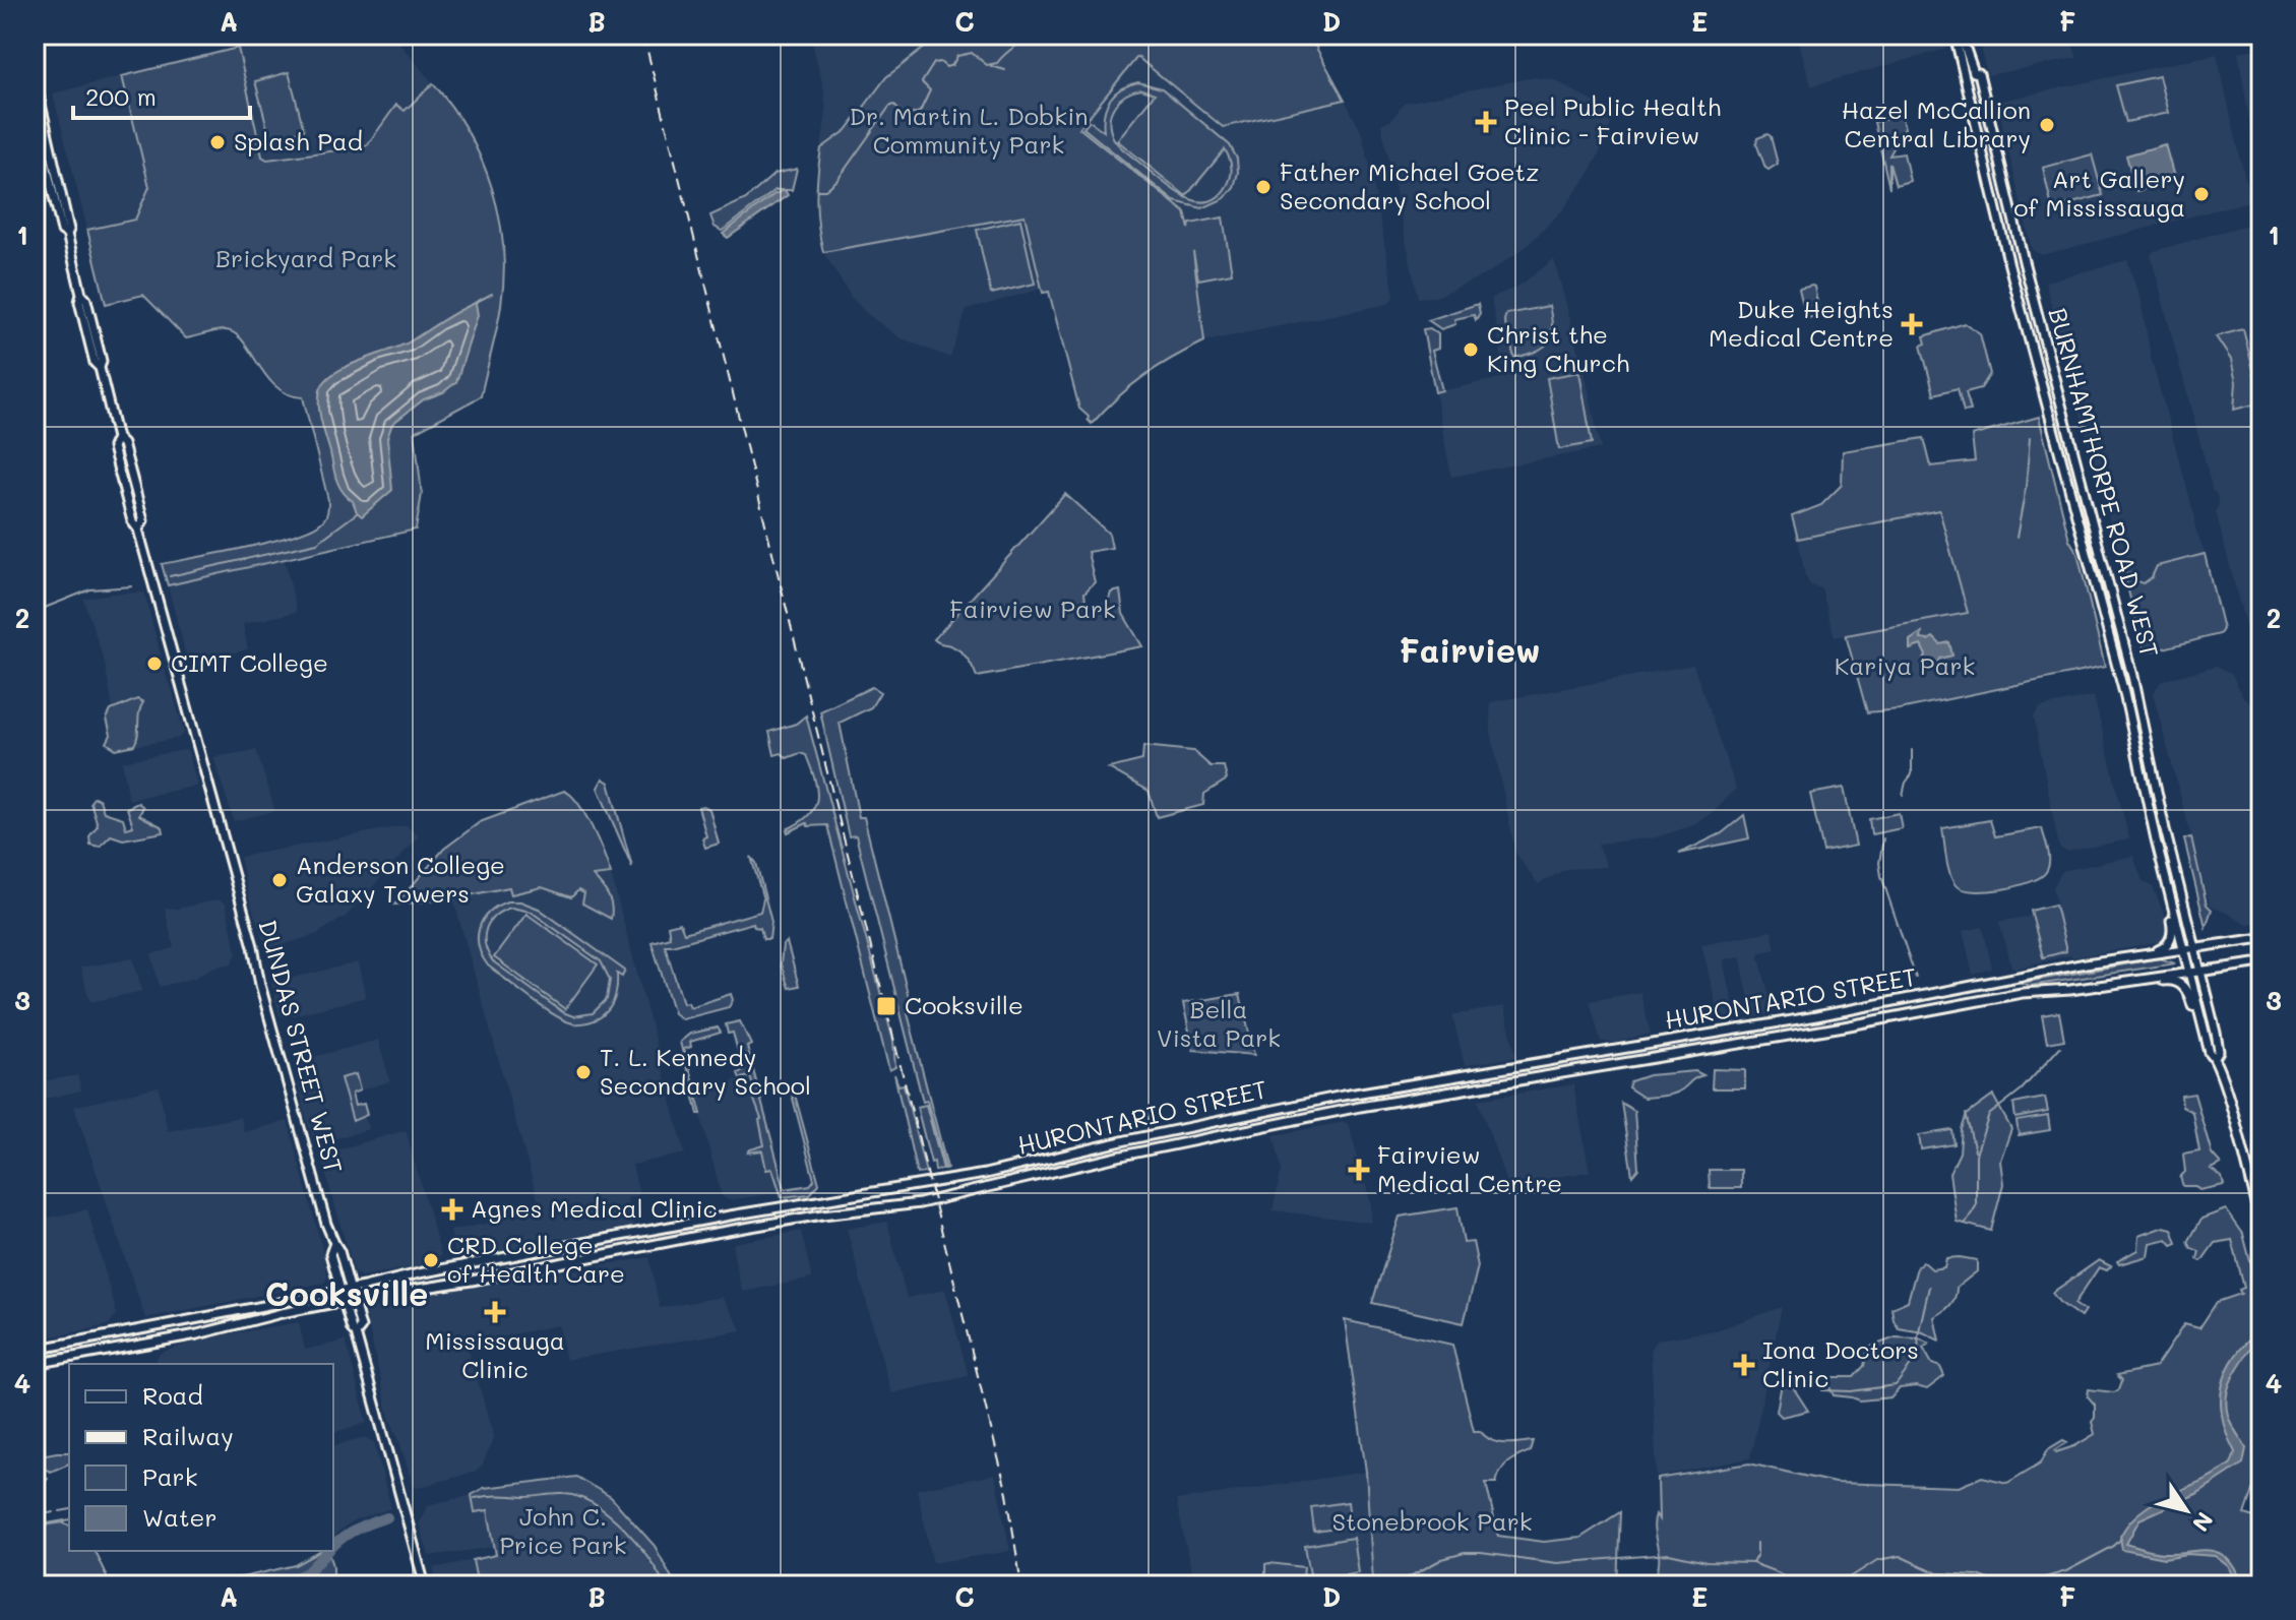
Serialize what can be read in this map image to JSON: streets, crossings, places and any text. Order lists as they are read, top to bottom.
{
  "streets": {
    "main road": ["BURNHAMTHORPE ROAD WEST", "HURONTARIO STREET", "DUNDAS STREET WEST"]
  },
  "crossings": [
    ["BURNHAMTHORPE ROAD WEST", "HURONTARIO STREET"],
    ["HURONTARIO STREET", "DUNDAS STREET WEST"]
  ],
  "districts": ["Fairview", "Cooksville"],
  "parks": [
    "Dr. Martin L. Dobkin Community Park",
    "Brickyard Park",
    "Fairview Park",
    "Kariya Park",
    "Bella Vista Park",
    "John C. Price Park",
    "Stonebrook Park"
  ],
  "places": {
    "health": [
      "Peel Public Health Clinic - Fairview",
      "Duke Heights Medical Centre",
      "Fairview Medical Centre",
      "Agnes Medical Clinic",
      "Mississauga Clinic",
      "Iona Doctors Clinic"
    ],
    "other": [
      "Hazel McCallion Central Library",
      "Splash Pad",
      "Father Michael Goetz Secondary School",
      "Art Gallery of Mississauga",
      "Christ the King Church",
      "CIMT College",
      "Anderson College Galaxy Towers",
      "T. L. Kennedy Secondary School",
      "CRD College of Health Care"
    ],
    "transit": ["Cooksville"]
  },
  "legend": [
    "Road",
    "Railway",
    "Park",
    "Water"
  ],
  "scale_bar": "200 m",
  "north": "bottom right",
  "grid": {
    "columns": [
      "A",
      "B",
      "C",
      "D",
      "E",
      "F"
    ],
    "rows": [
      "1",
      "2",
      "3",
      "4"
    ]
  }
}
